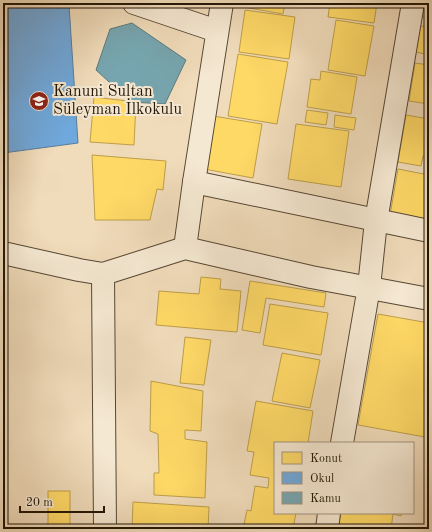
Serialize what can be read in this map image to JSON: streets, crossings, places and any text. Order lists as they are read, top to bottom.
{
  "places": {
    "school or university": ["Kanuni Sultan Süleyman İlkokulu"]
  },
  "legend": ["Konut", "Okul", "Kamu"],
  "scale_bar": "20 m"
}
